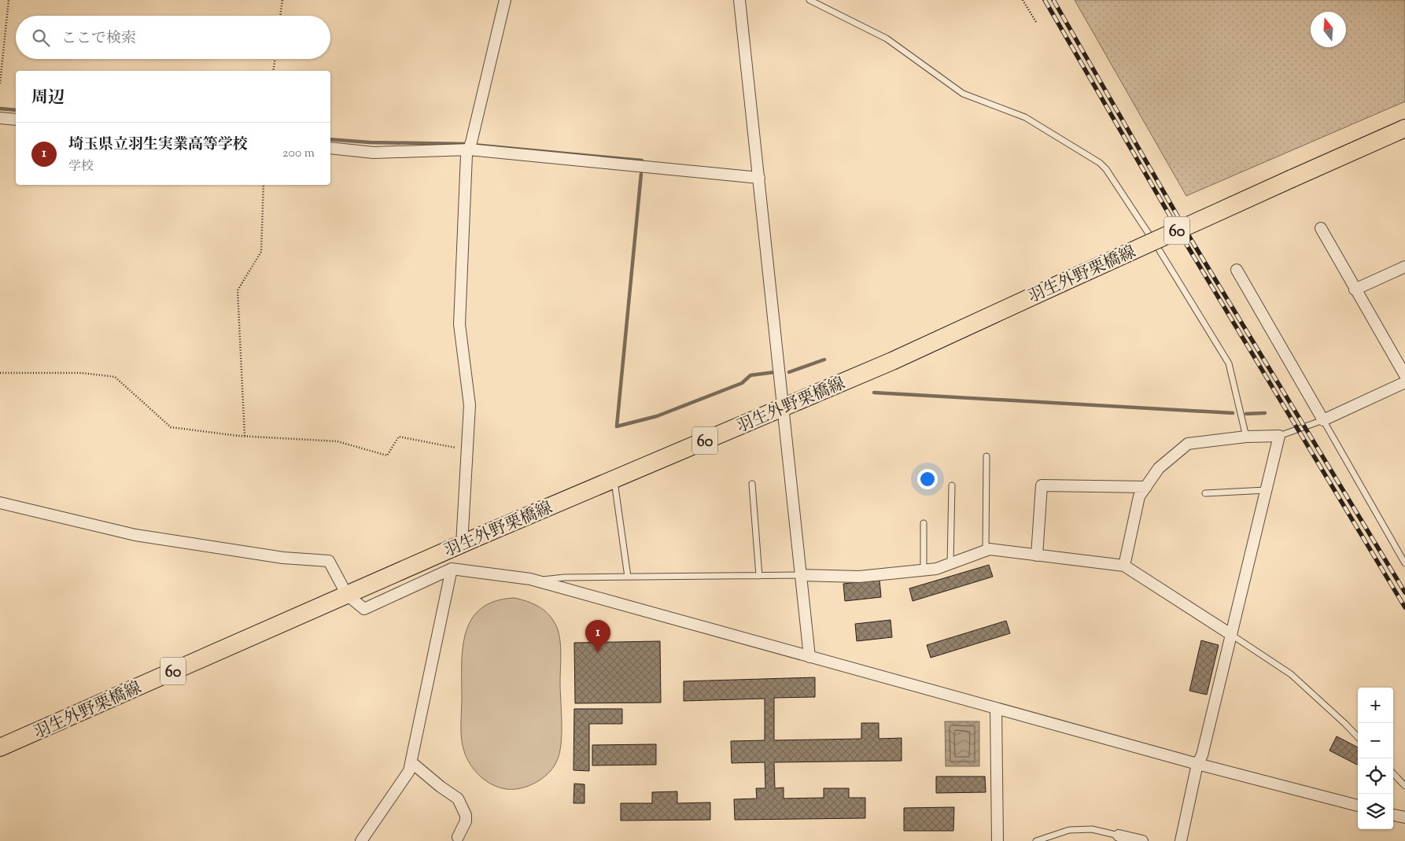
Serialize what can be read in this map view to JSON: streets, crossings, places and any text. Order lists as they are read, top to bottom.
{
  "streets": {
    "main road": ["60", "羽生外野栗橋線"]
  },
  "north": "top",
  "page": {
    "search": "ここで検索",
    "heading": "周辺",
    "list": [
      {
        "mark": "1",
        "name": "埼玉県立羽生実業高等学校",
        "note": "学校",
        "value": "200 m"
      }
    ],
    "pins": "1",
    "map_buttons": ["+", "−"]
  }
}
